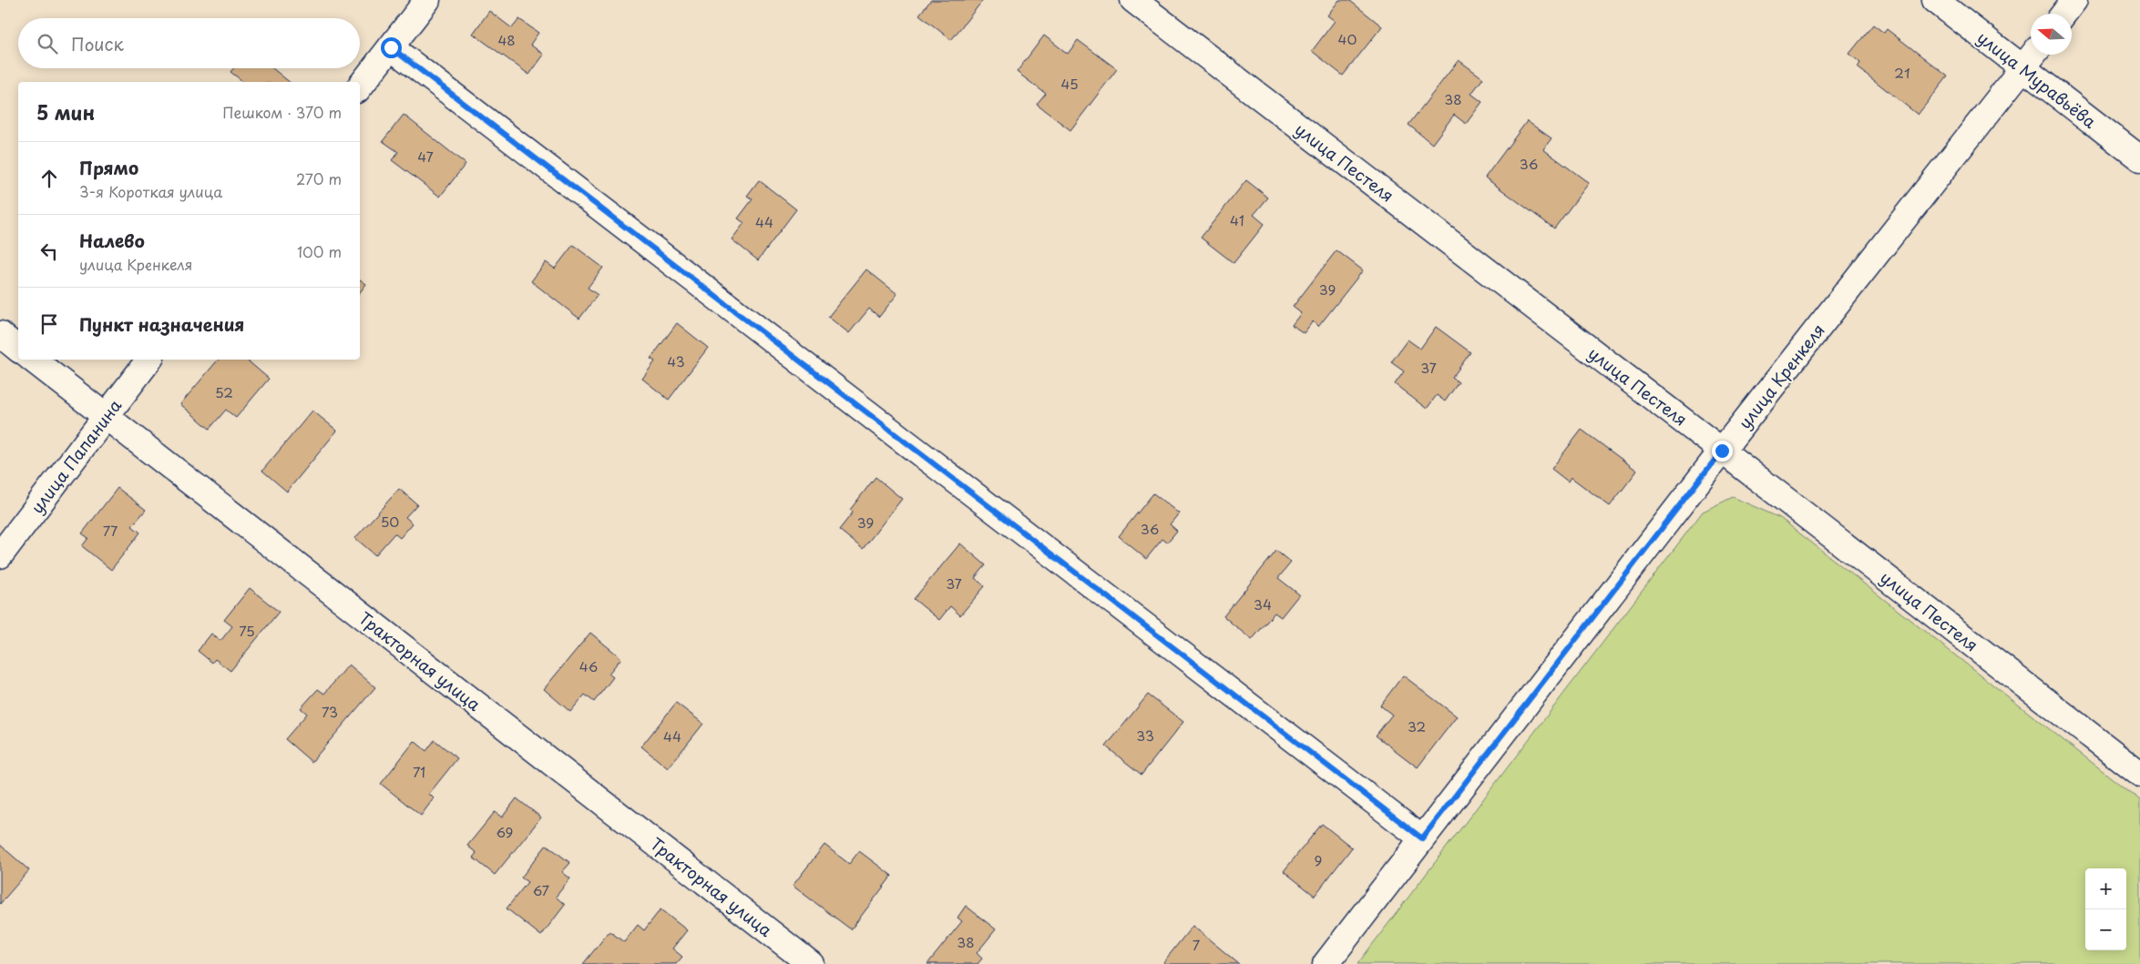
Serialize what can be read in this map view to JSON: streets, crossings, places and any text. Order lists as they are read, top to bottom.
{
  "streets": {
    "street": [
      "улица Муравьёва",
      "улица Пестеля",
      "улица Кренкеля",
      "улица Папанина",
      "Тракторная улица"
    ]
  },
  "crossings": [
    ["улица Муравьёва", "улица Кренкеля"],
    ["улица Пестеля", "улица Кренкеля"],
    ["улица Папанина", "Тракторная улица"]
  ],
  "house_numbers": [
    "40",
    "48",
    "21",
    "45",
    "38",
    "47",
    "36",
    "41",
    "44",
    "39",
    "43",
    "37",
    "52",
    "50",
    "39",
    "36",
    "77",
    "37",
    "34",
    "75",
    "46",
    "73",
    "32",
    "33",
    "44",
    "71",
    "69",
    "9",
    "67",
    "38",
    "7"
  ],
  "north": "left",
  "page": {
    "search": "Поиск",
    "heading": ["5 мин", "Пешком · 370 m"],
    "list": [
      ["Прямо", "3-я Короткая улица", "270 m"],
      ["Налево", "улица Кренкеля", "100 m"],
      "Пункт назначения"
    ],
    "map_buttons": ["+", "−"]
  }
}
